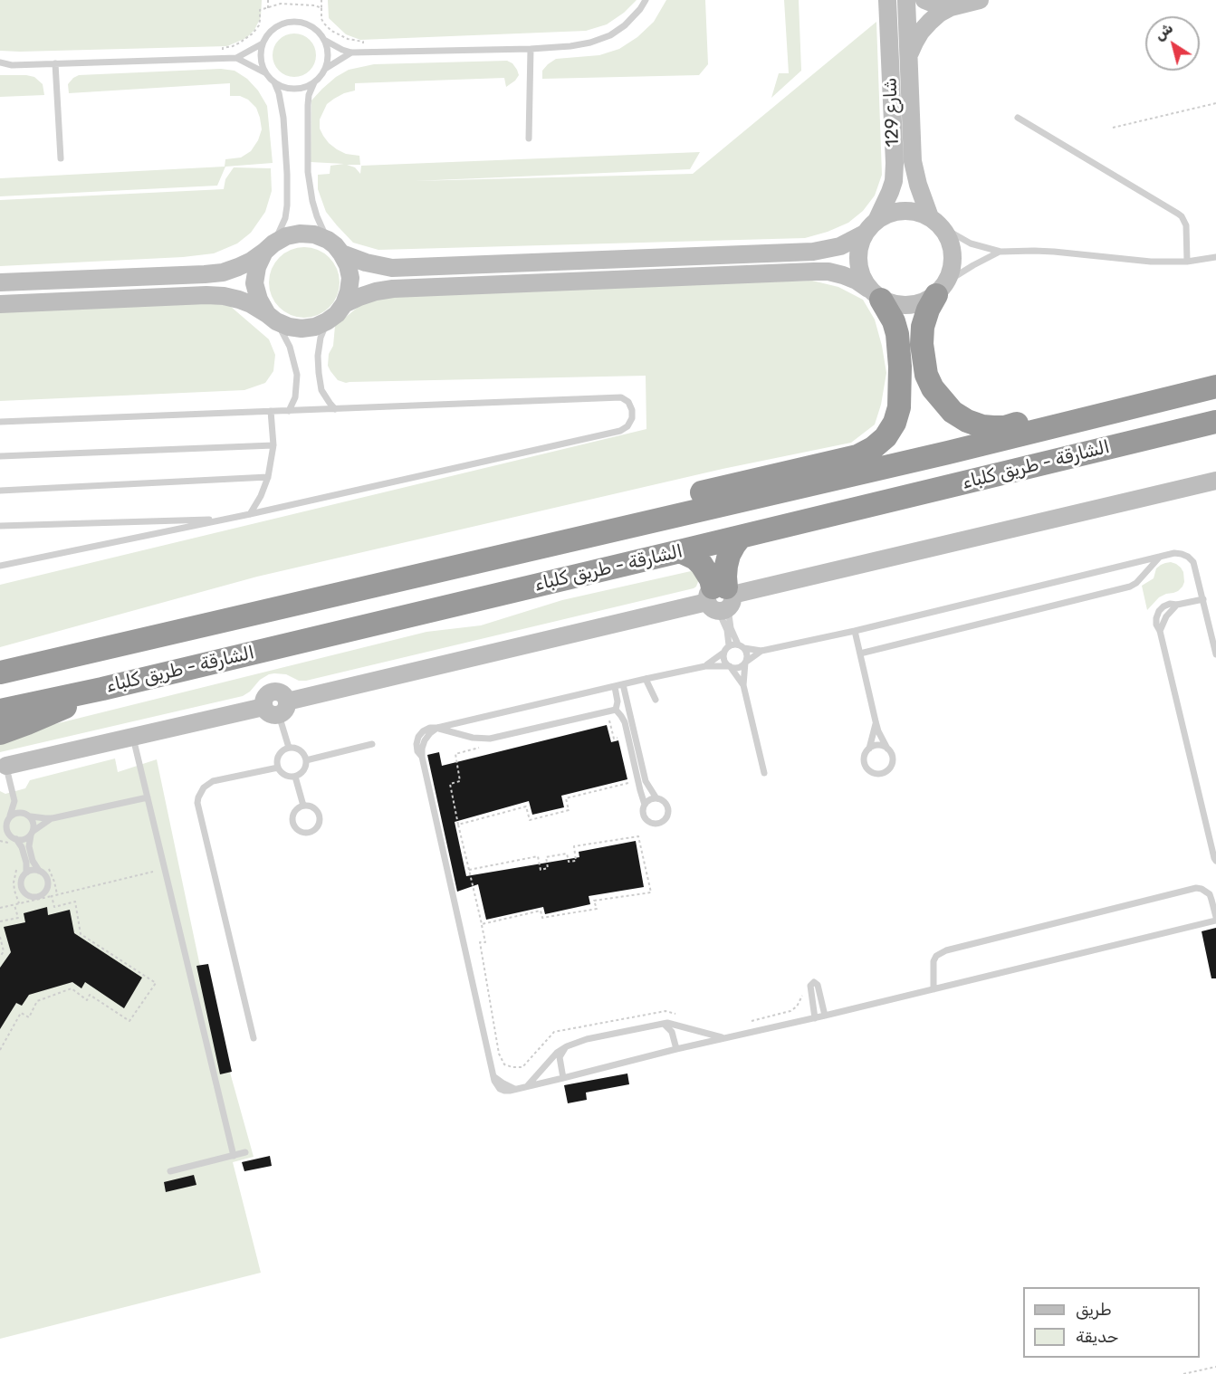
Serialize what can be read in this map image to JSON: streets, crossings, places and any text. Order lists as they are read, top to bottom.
{
  "streets": {
    "highway": ["الشارقة - طريق كلباء"],
    "street": ["شارع 129"]
  },
  "legend": ["طريق", "حديقة"],
  "north": "top left"
}
